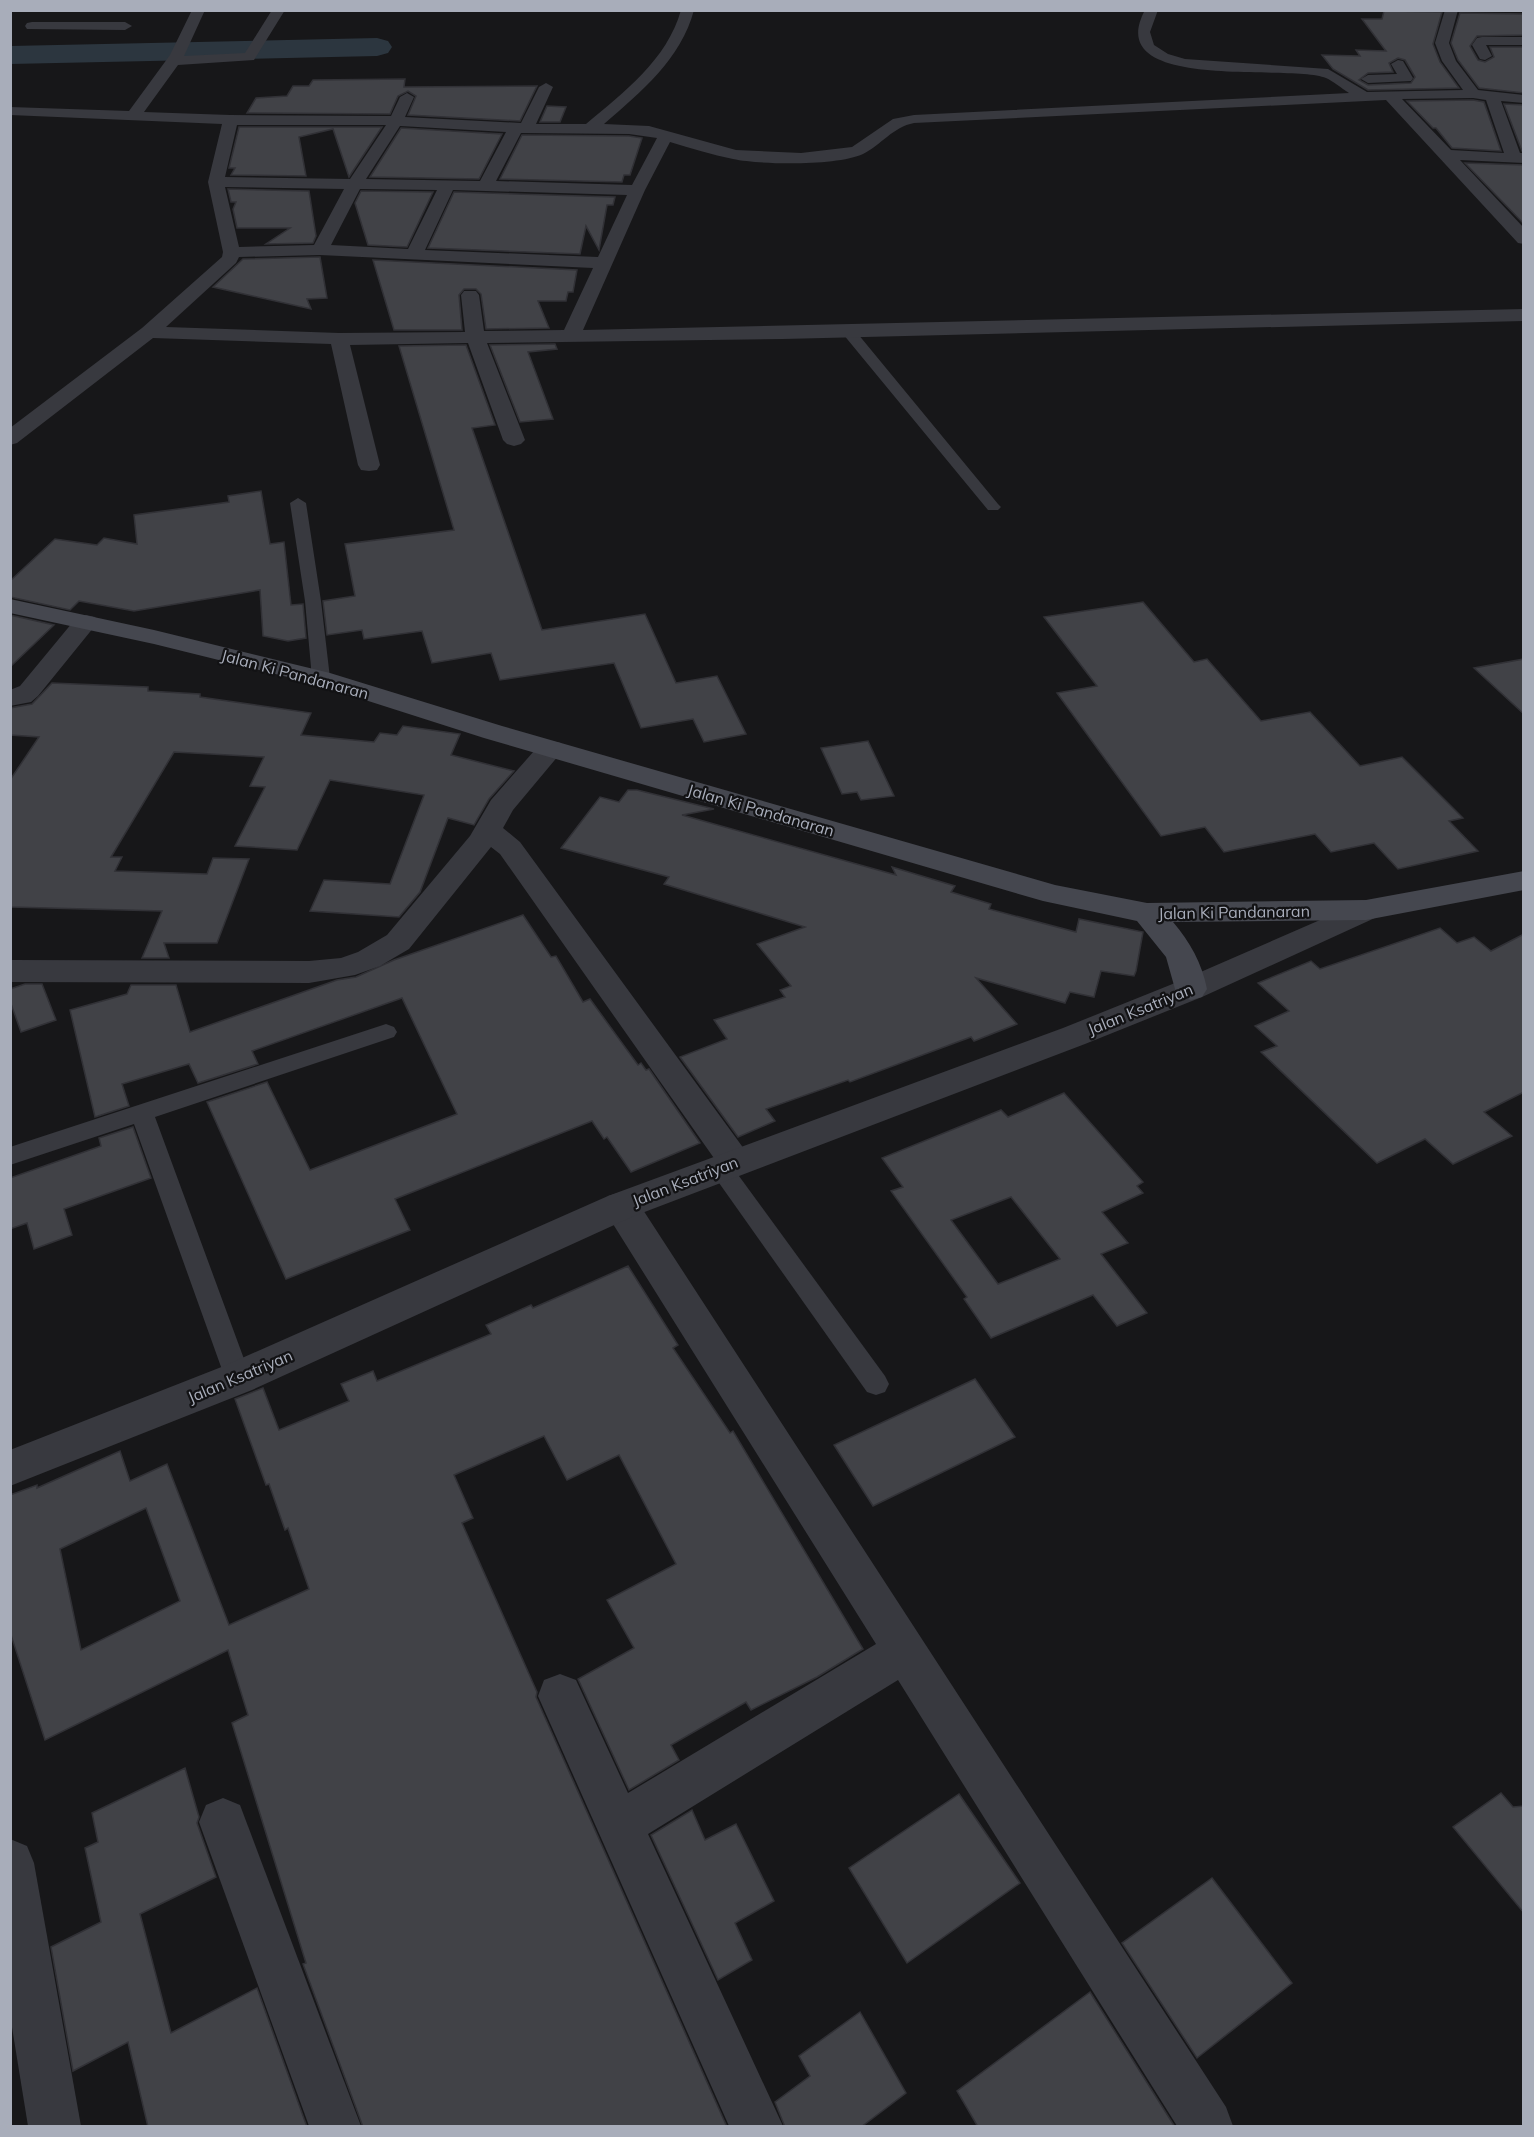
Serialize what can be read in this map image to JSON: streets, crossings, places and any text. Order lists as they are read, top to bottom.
{
  "streets": {
    "main road": ["Jalan Ki Pandanaran"],
    "street": ["Jalan Ksatriyan"]
  },
  "crossings": [
    ["Jalan Ki Pandanaran", "Jalan Ksatriyan"]
  ]
}
